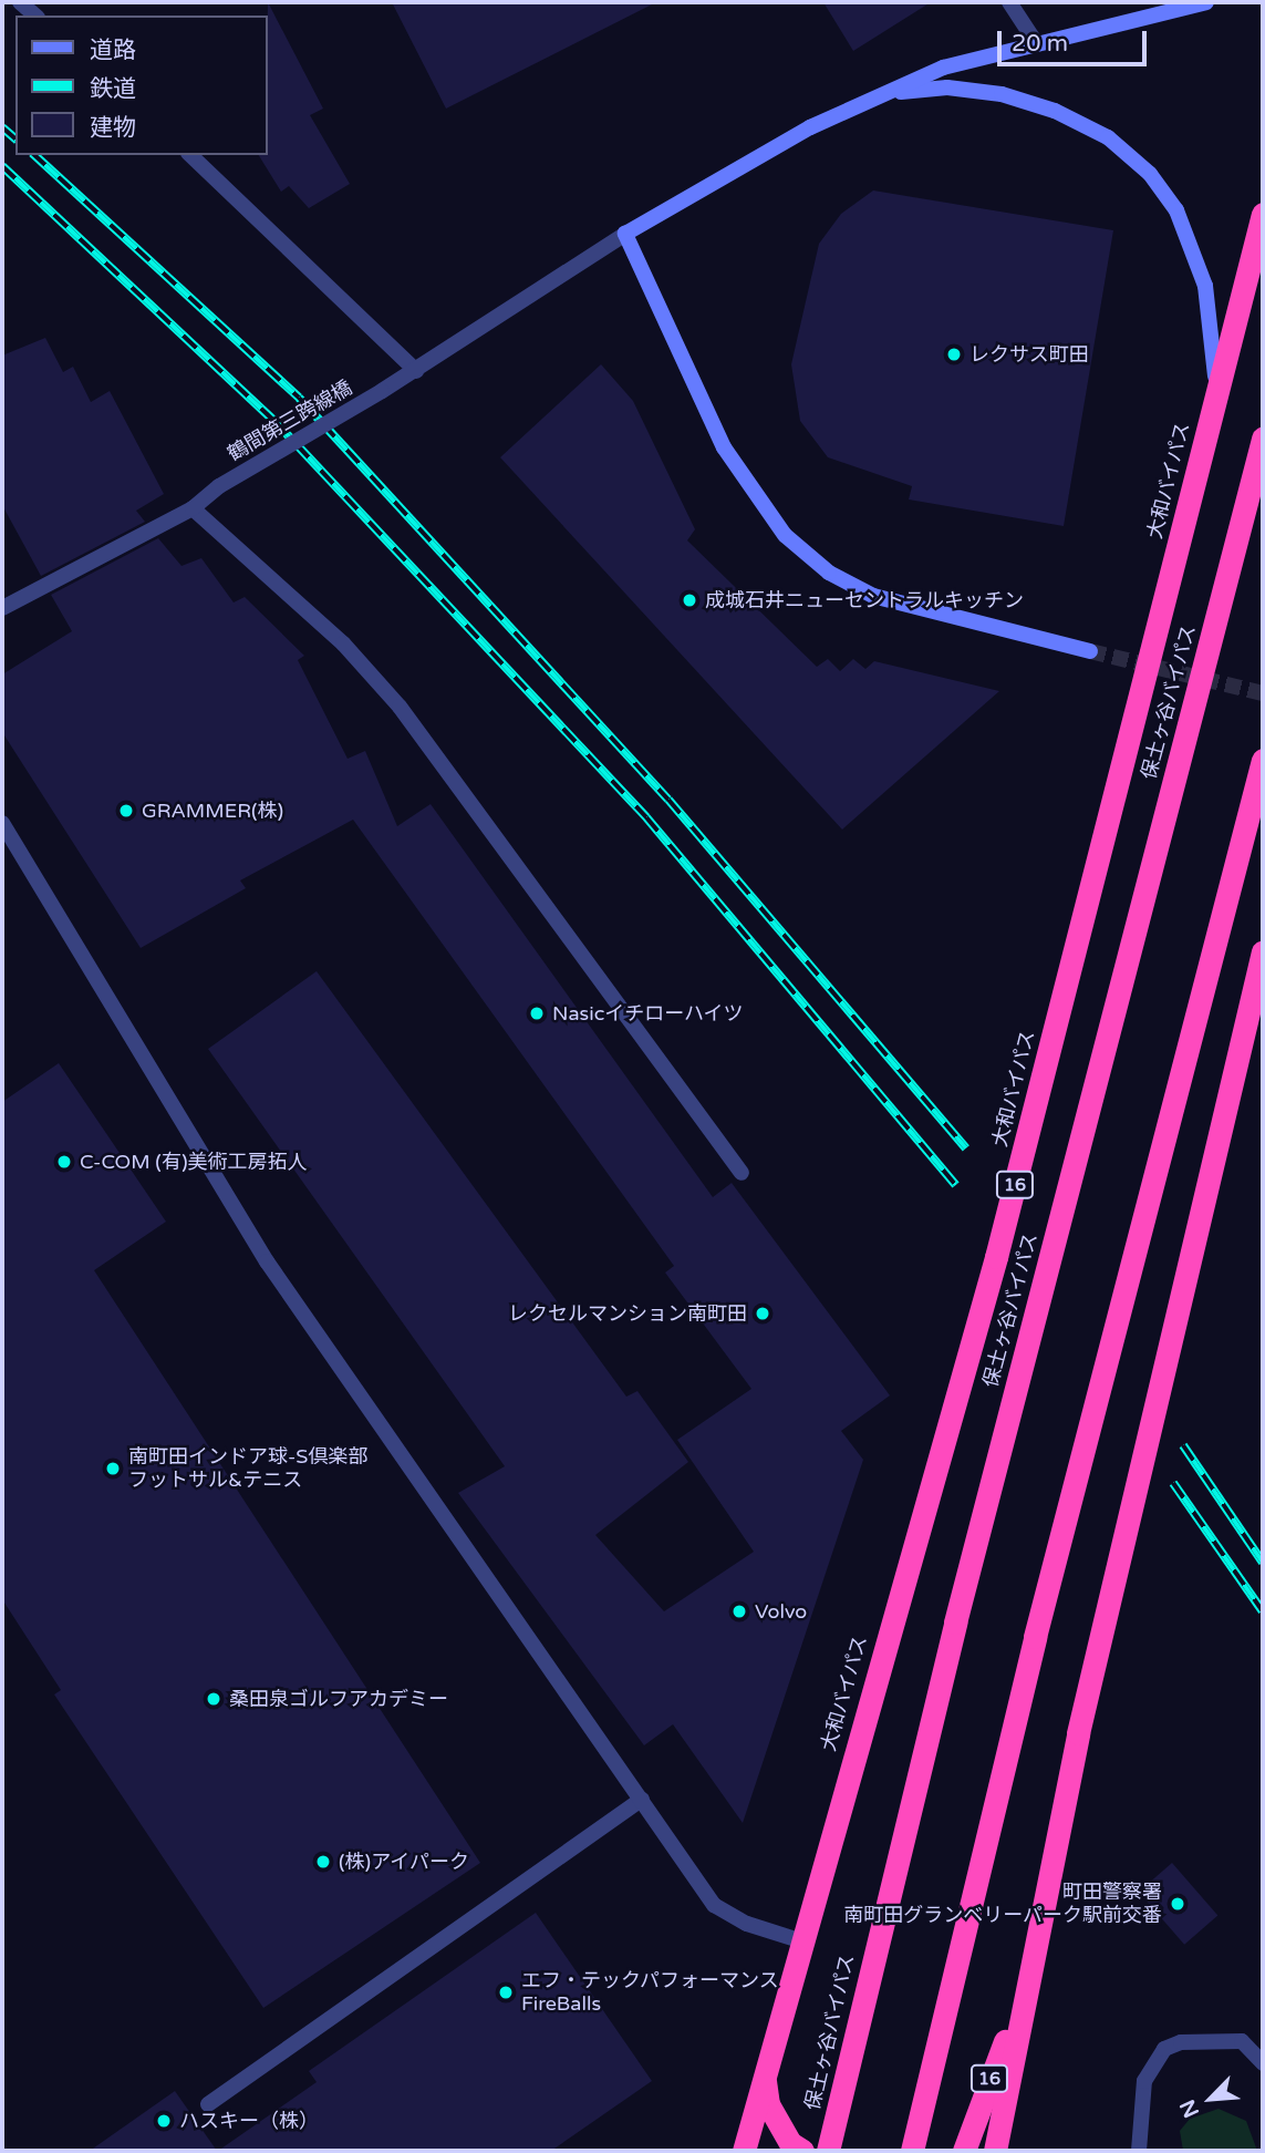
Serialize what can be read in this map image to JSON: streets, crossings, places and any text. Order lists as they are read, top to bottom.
{
  "streets": {
    "highway": ["大和バイパス", "保土ヶ谷バイパス", "16"],
    "street": ["鶴間第三跨線橋"]
  },
  "crossings": [
    ["大和バイパス", "16"]
  ],
  "places": [
    "レクサス町田",
    "成城石井ニューセントラルキッチン",
    "GRAMMER(株)",
    "Nasicイチローハイツ",
    "C-COM (有)美術工房拓人",
    "レクセルマンション南町田",
    "南町田インドア球-S倶楽部 フットサル&テニス",
    "Volvo",
    "桑田泉ゴルフアカデミー",
    "(株)アイパーク",
    "町田警察署 南町田グランベリーパーク駅前交番",
    "エフ・テックパフォーマンス FireBalls",
    "ハスキー（株）"
  ],
  "legend": ["道路", "鉄道", "建物"],
  "scale_bar": "20 m",
  "north": "bottom left"
}
